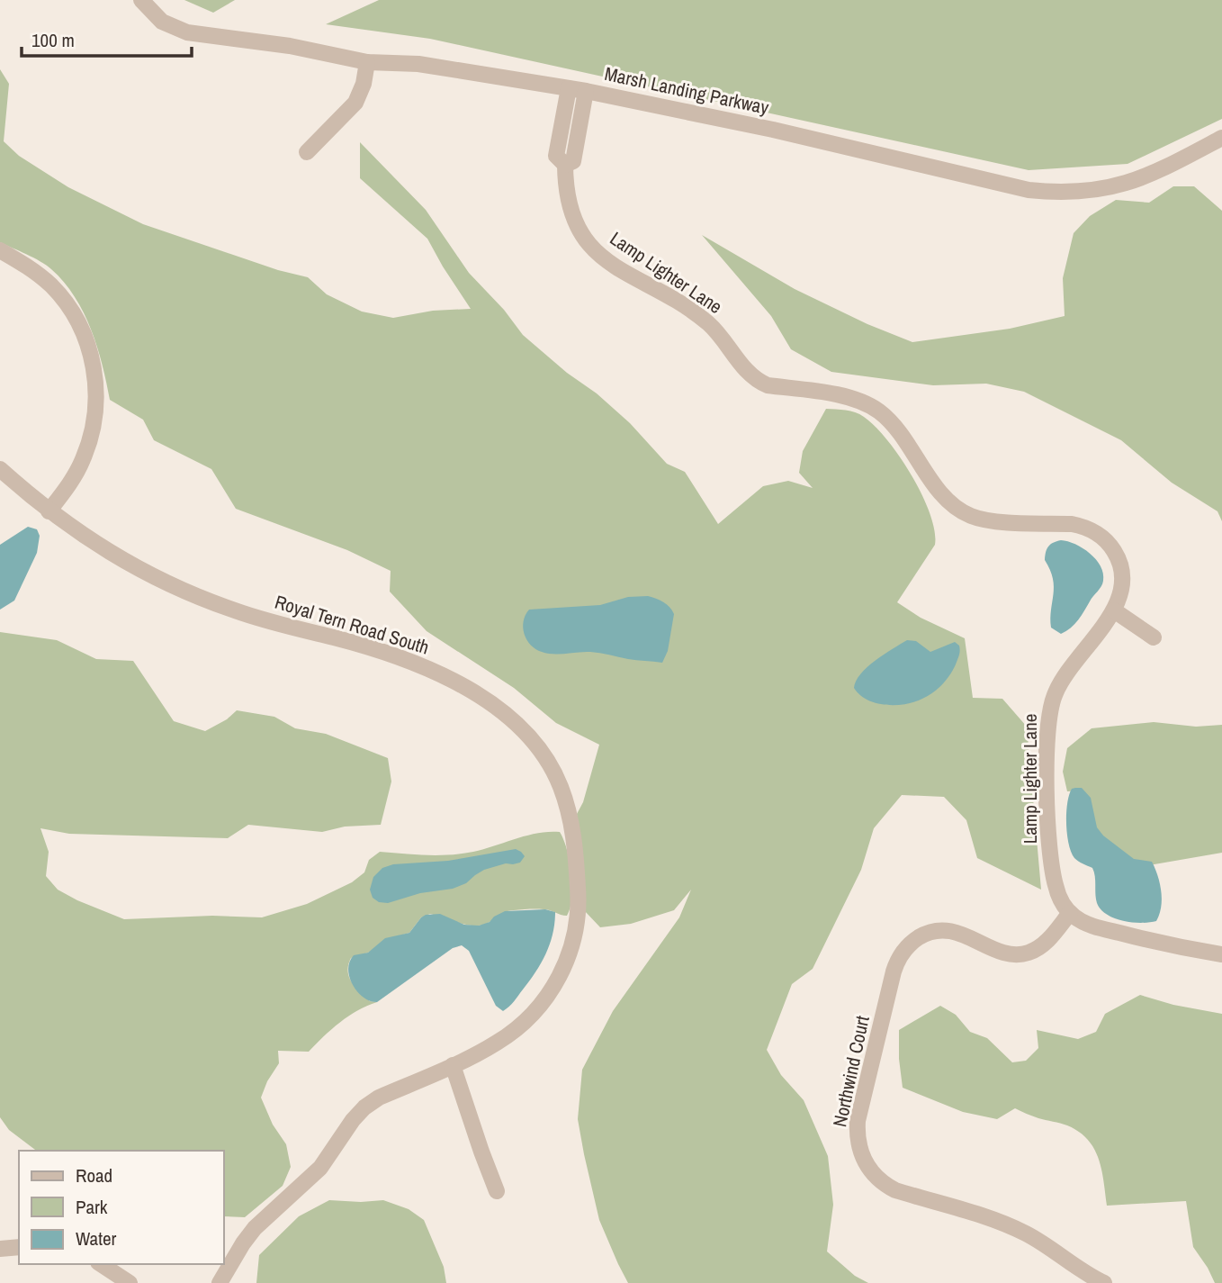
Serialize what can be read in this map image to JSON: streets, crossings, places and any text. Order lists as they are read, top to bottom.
{
  "streets": {
    "street": [
      "Marsh Landing Parkway",
      "Lamp Lighter Lane",
      "Royal Tern Road South",
      "Northwind Court"
    ]
  },
  "crossings": [
    ["Marsh Landing Parkway", "Lamp Lighter Lane"],
    ["Lamp Lighter Lane", "Northwind Court"]
  ],
  "legend": ["Road", "Park", "Water"],
  "scale_bar": "100 m"
}
